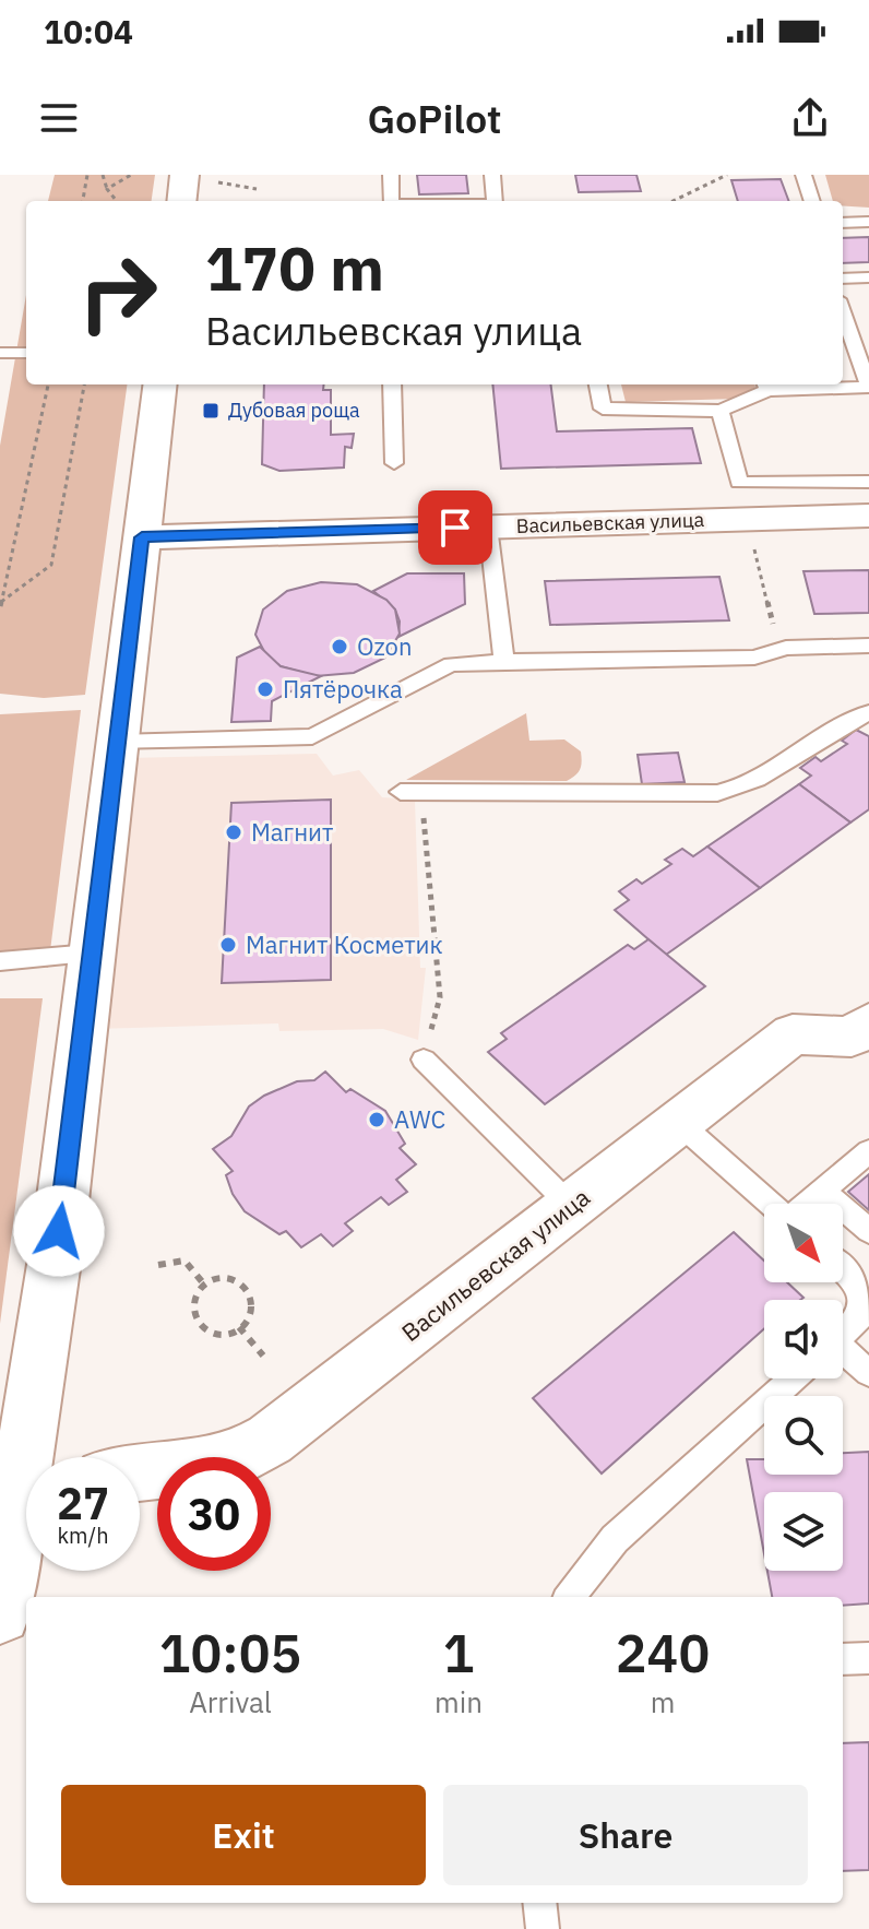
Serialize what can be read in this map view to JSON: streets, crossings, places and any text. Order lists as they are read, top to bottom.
{
  "streets": {
    "street": ["Васильевская улица"]
  },
  "places": {
    "transit": ["Дубовая роща"],
    "other": [
      "Ozon",
      "Пятёрочка",
      "Магнит",
      "Магнит Косметик",
      "AWC"
    ]
  },
  "north": "bottom right",
  "page": {
    "status": "10:04",
    "header": "GoPilot",
    "turn": ["170 m", "Васильевская улица"],
    "speed": "27 km/h",
    "limit": "30",
    "eta": [
      "10:05",
      "Arrival",
      "1",
      "min",
      "240",
      "m"
    ],
    "buttons": ["Exit", "Share"]
  }
}
